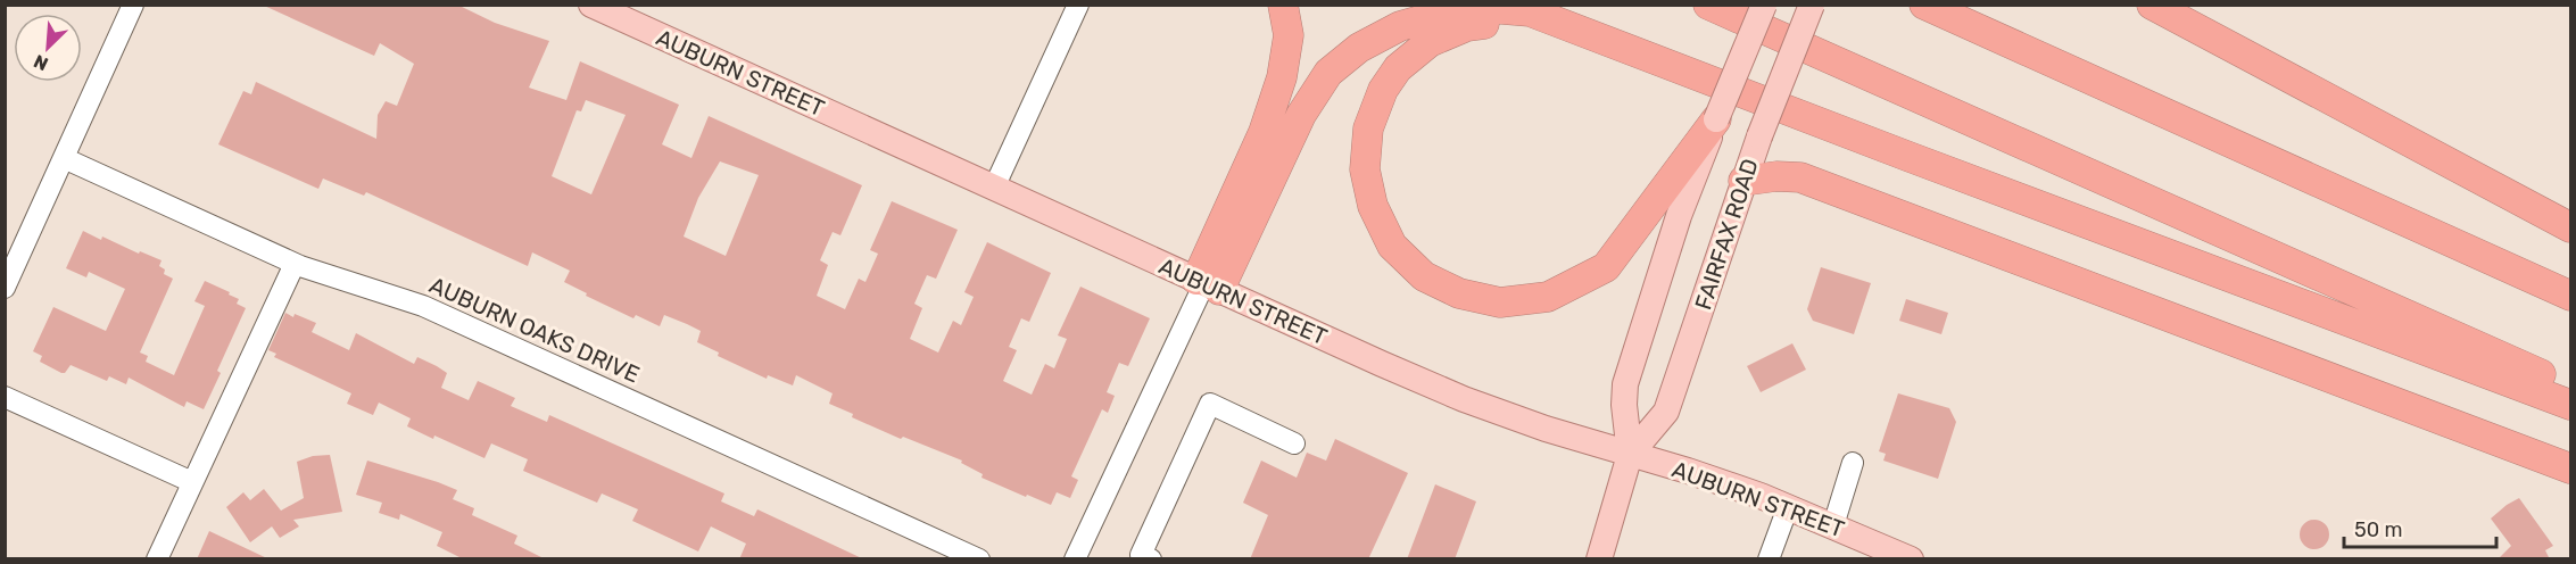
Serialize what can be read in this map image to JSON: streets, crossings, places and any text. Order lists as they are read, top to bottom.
{
  "streets": {
    "main road": ["AUBURN STREET", "FAIRFAX ROAD"],
    "street": ["AUBURN OAKS DRIVE"]
  },
  "crossings": [
    ["AUBURN STREET", "FAIRFAX ROAD"]
  ],
  "scale_bar": "50 m",
  "north": "bottom left"
}
